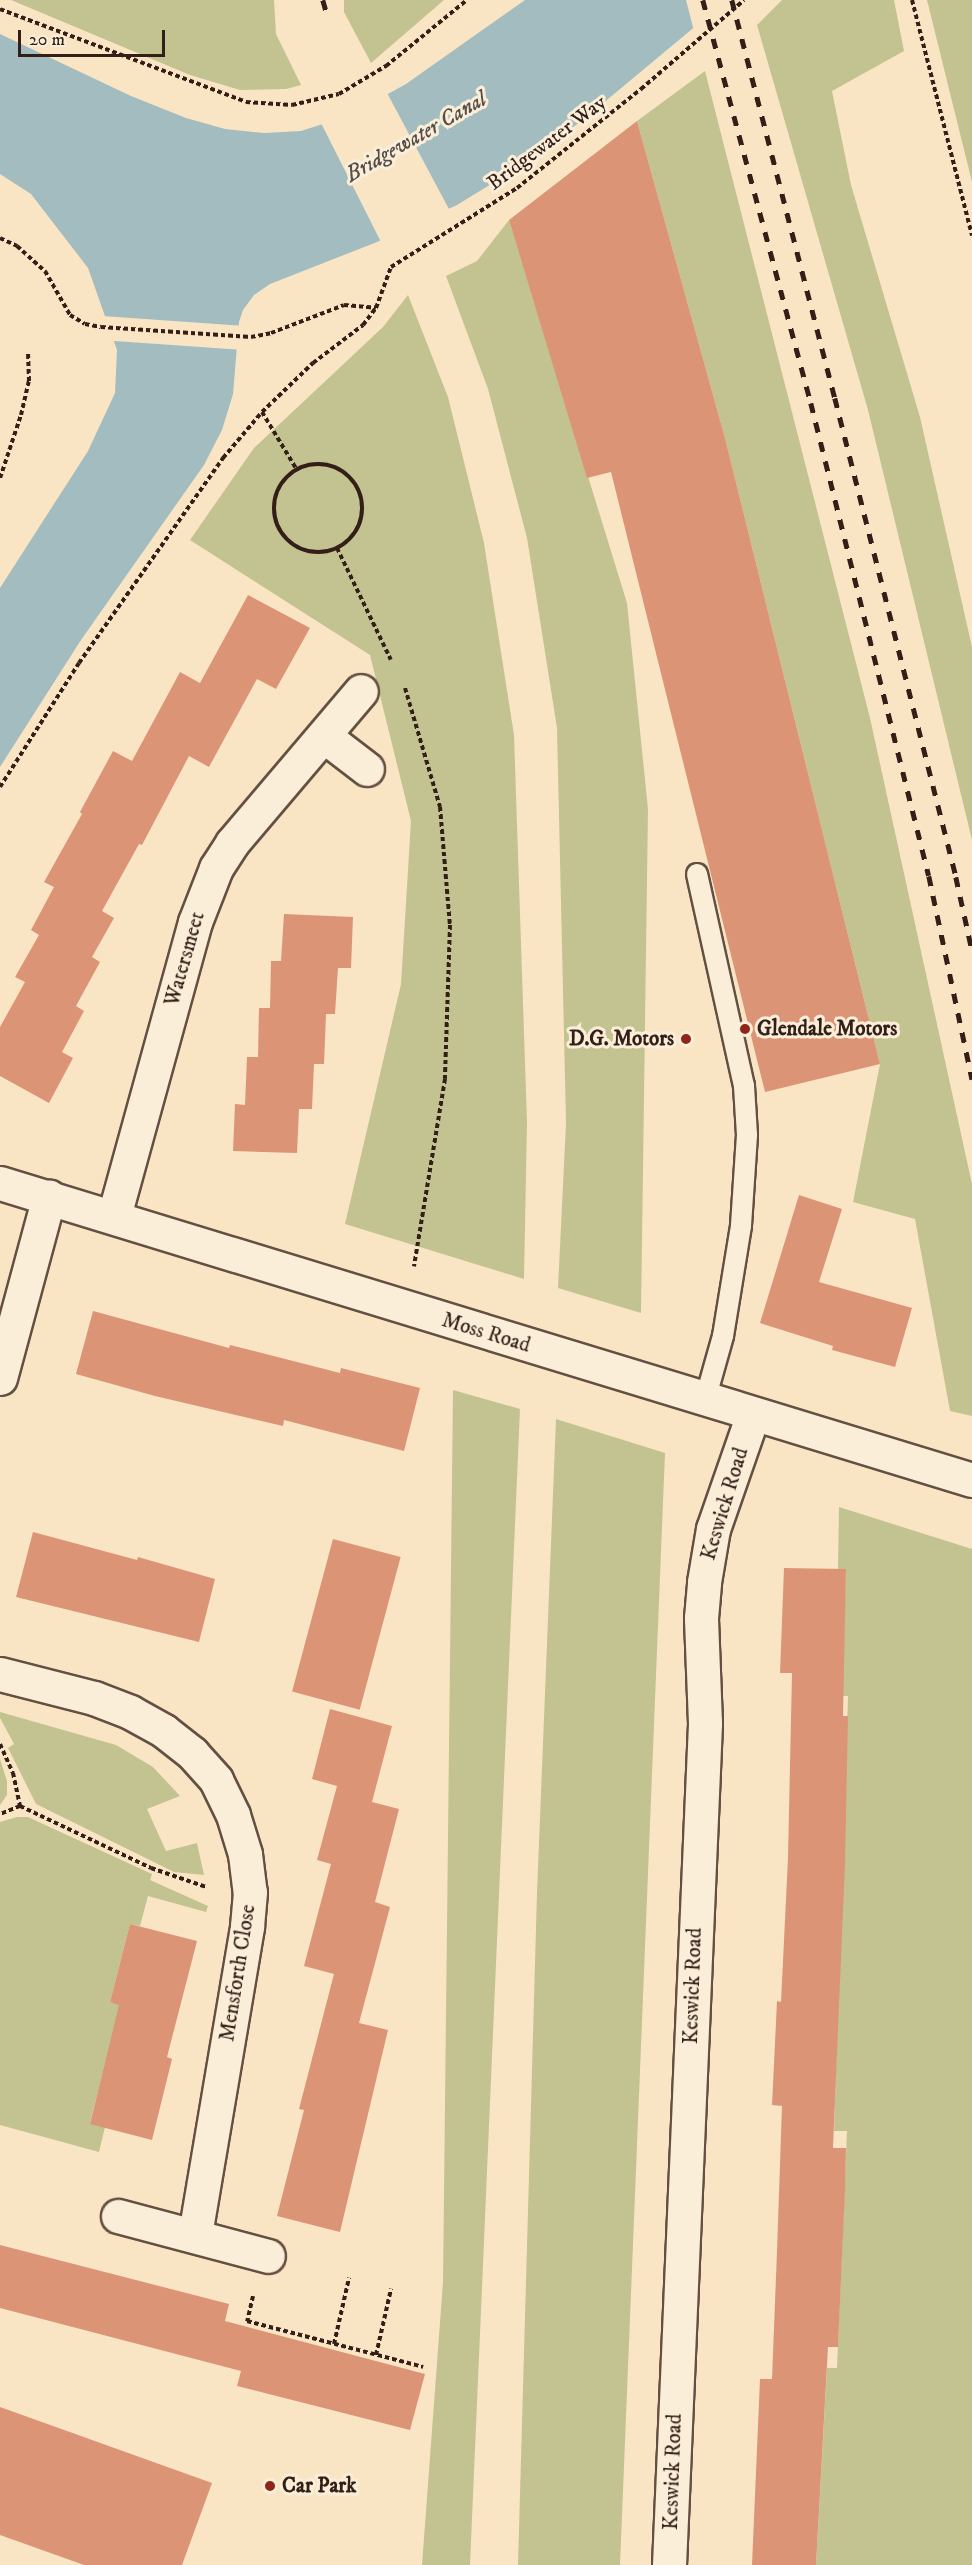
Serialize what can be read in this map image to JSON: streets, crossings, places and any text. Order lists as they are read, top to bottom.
{
  "streets": {
    "street": [
      "Watersmeet",
      "Moss Road",
      "Keswick Road",
      "Mensforth Close"
    ],
    "path": ["Bridgewater Way"]
  },
  "crossings": [
    ["Watersmeet", "Moss Road"],
    ["Moss Road", "Keswick Road"]
  ],
  "water": ["Bridgewater Canal"],
  "places": ["Glendale Motors", "D.G. Motors", "Car Park"],
  "scale_bar": "20 m"
}
